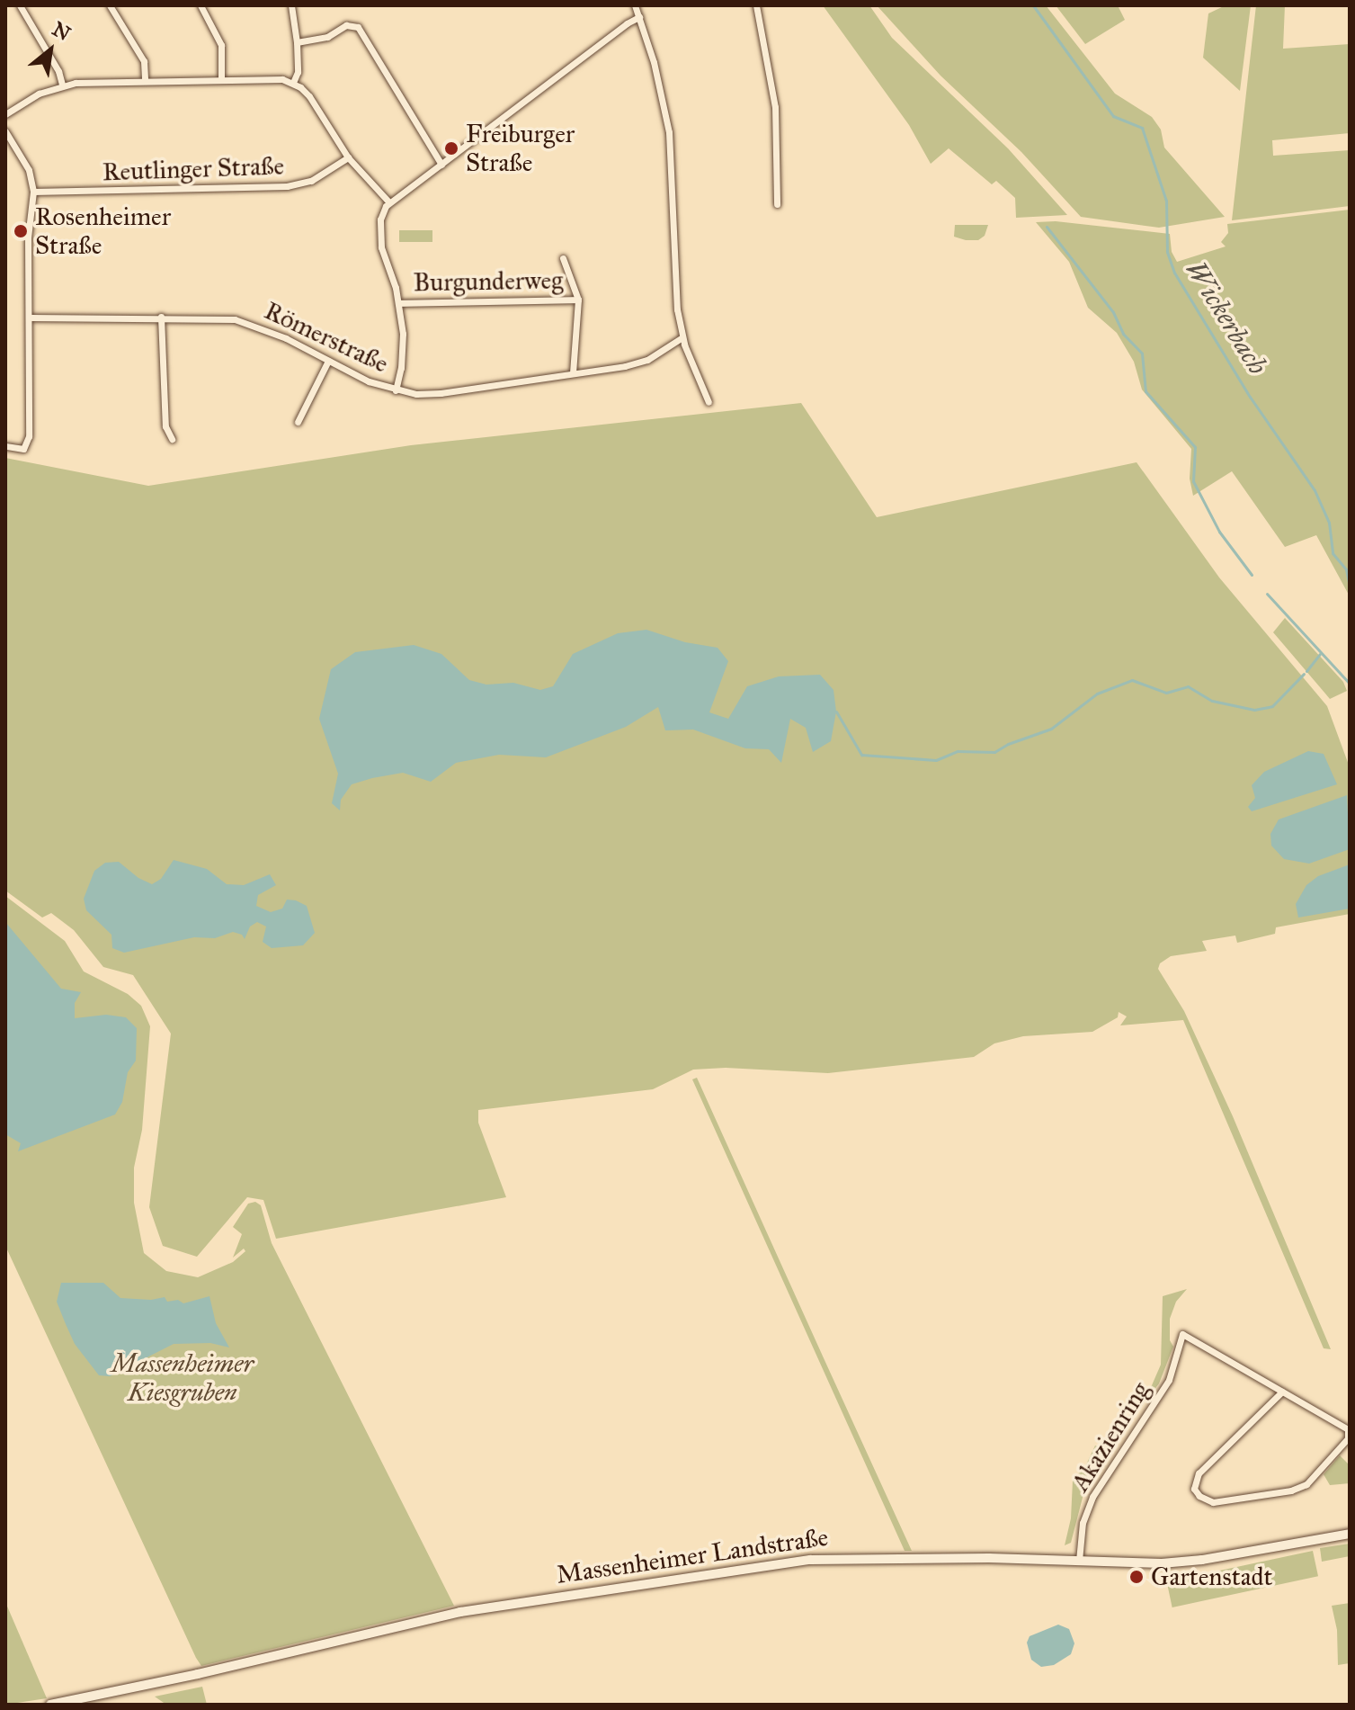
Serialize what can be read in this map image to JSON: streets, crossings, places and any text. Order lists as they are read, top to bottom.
{
  "streets": {
    "street": [
      "Reutlinger Straße",
      "Burgunderweg",
      "Römerstraße",
      "Akazienring",
      "Massenheimer Landstraße"
    ]
  },
  "crossings": [
    ["Akazienring", "Massenheimer Landstraße"]
  ],
  "water": ["Wickerbach"],
  "parks": ["Massenheimer Kiesgruben"],
  "places": ["Freiburger Straße", "Rosenheimer Straße", "Gartenstadt"],
  "north": "top right"
}
